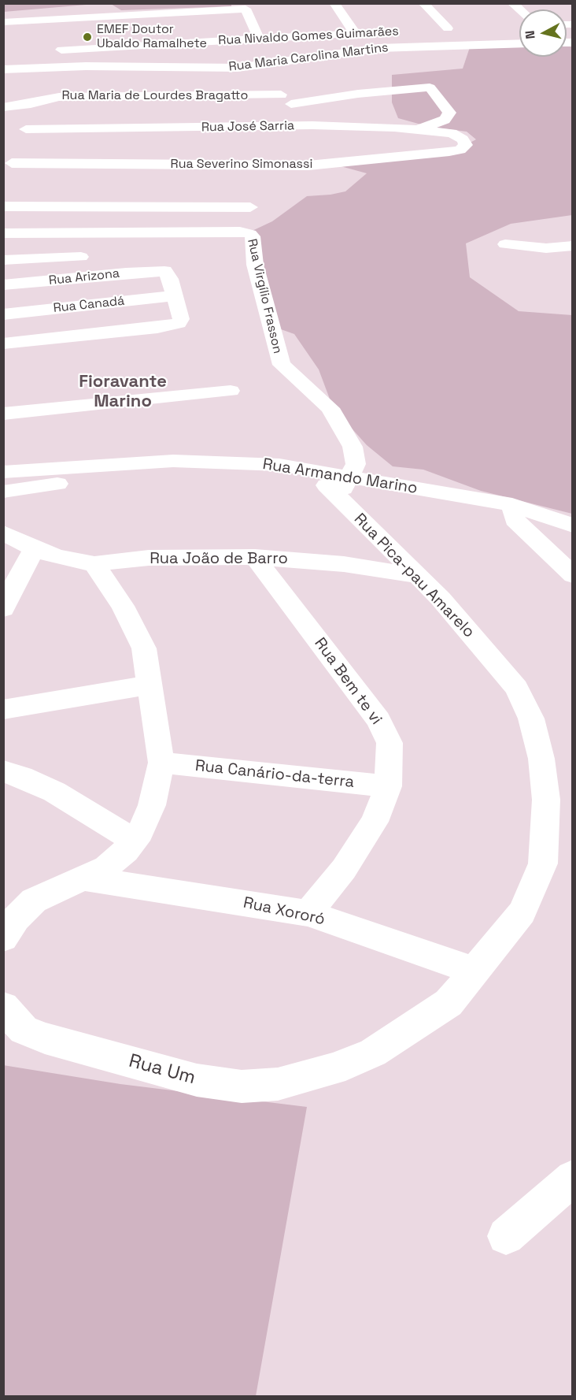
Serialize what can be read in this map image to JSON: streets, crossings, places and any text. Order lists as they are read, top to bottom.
{
  "streets": {
    "street": [
      "Rua Nivaldo Gomes Guimarães",
      "Rua Maria Carolina Martins",
      "Rua Maria de Lourdes Bragatto",
      "Rua José Sarria",
      "Rua Severino Simonassi",
      "Rua Arizona",
      "Rua Virgílio Frasson",
      "Rua Canadá",
      "Rua Armando Marino",
      "Rua João de Barro",
      "Rua Pica-pau Amarelo",
      "Rua Bem te vi",
      "Rua Canário-da-terra",
      "Rua Xororó",
      "Rua Um"
    ]
  },
  "crossings": [
    ["Rua José Sarria", "Rua Severino Simonassi"],
    ["Rua Arizona", "Rua Canadá"],
    ["Rua Virgílio Frasson", "Rua Armando Marino"],
    ["Rua Virgílio Frasson", "Rua Pica-pau Amarelo"],
    ["Rua Armando Marino", "Rua Pica-pau Amarelo"],
    ["Rua João de Barro", "Rua Pica-pau Amarelo"],
    ["Rua João de Barro", "Rua Bem te vi"],
    ["Rua Pica-pau Amarelo", "Rua Xororó"],
    ["Rua Pica-pau Amarelo", "Rua Um"],
    ["Rua Bem te vi", "Rua Canário-da-terra"],
    ["Rua Bem te vi", "Rua Xororó"]
  ],
  "districts": ["Fioravante Marino"],
  "places": ["EMEF Doutor Ubaldo Ramalhete"],
  "north": "left"
}
